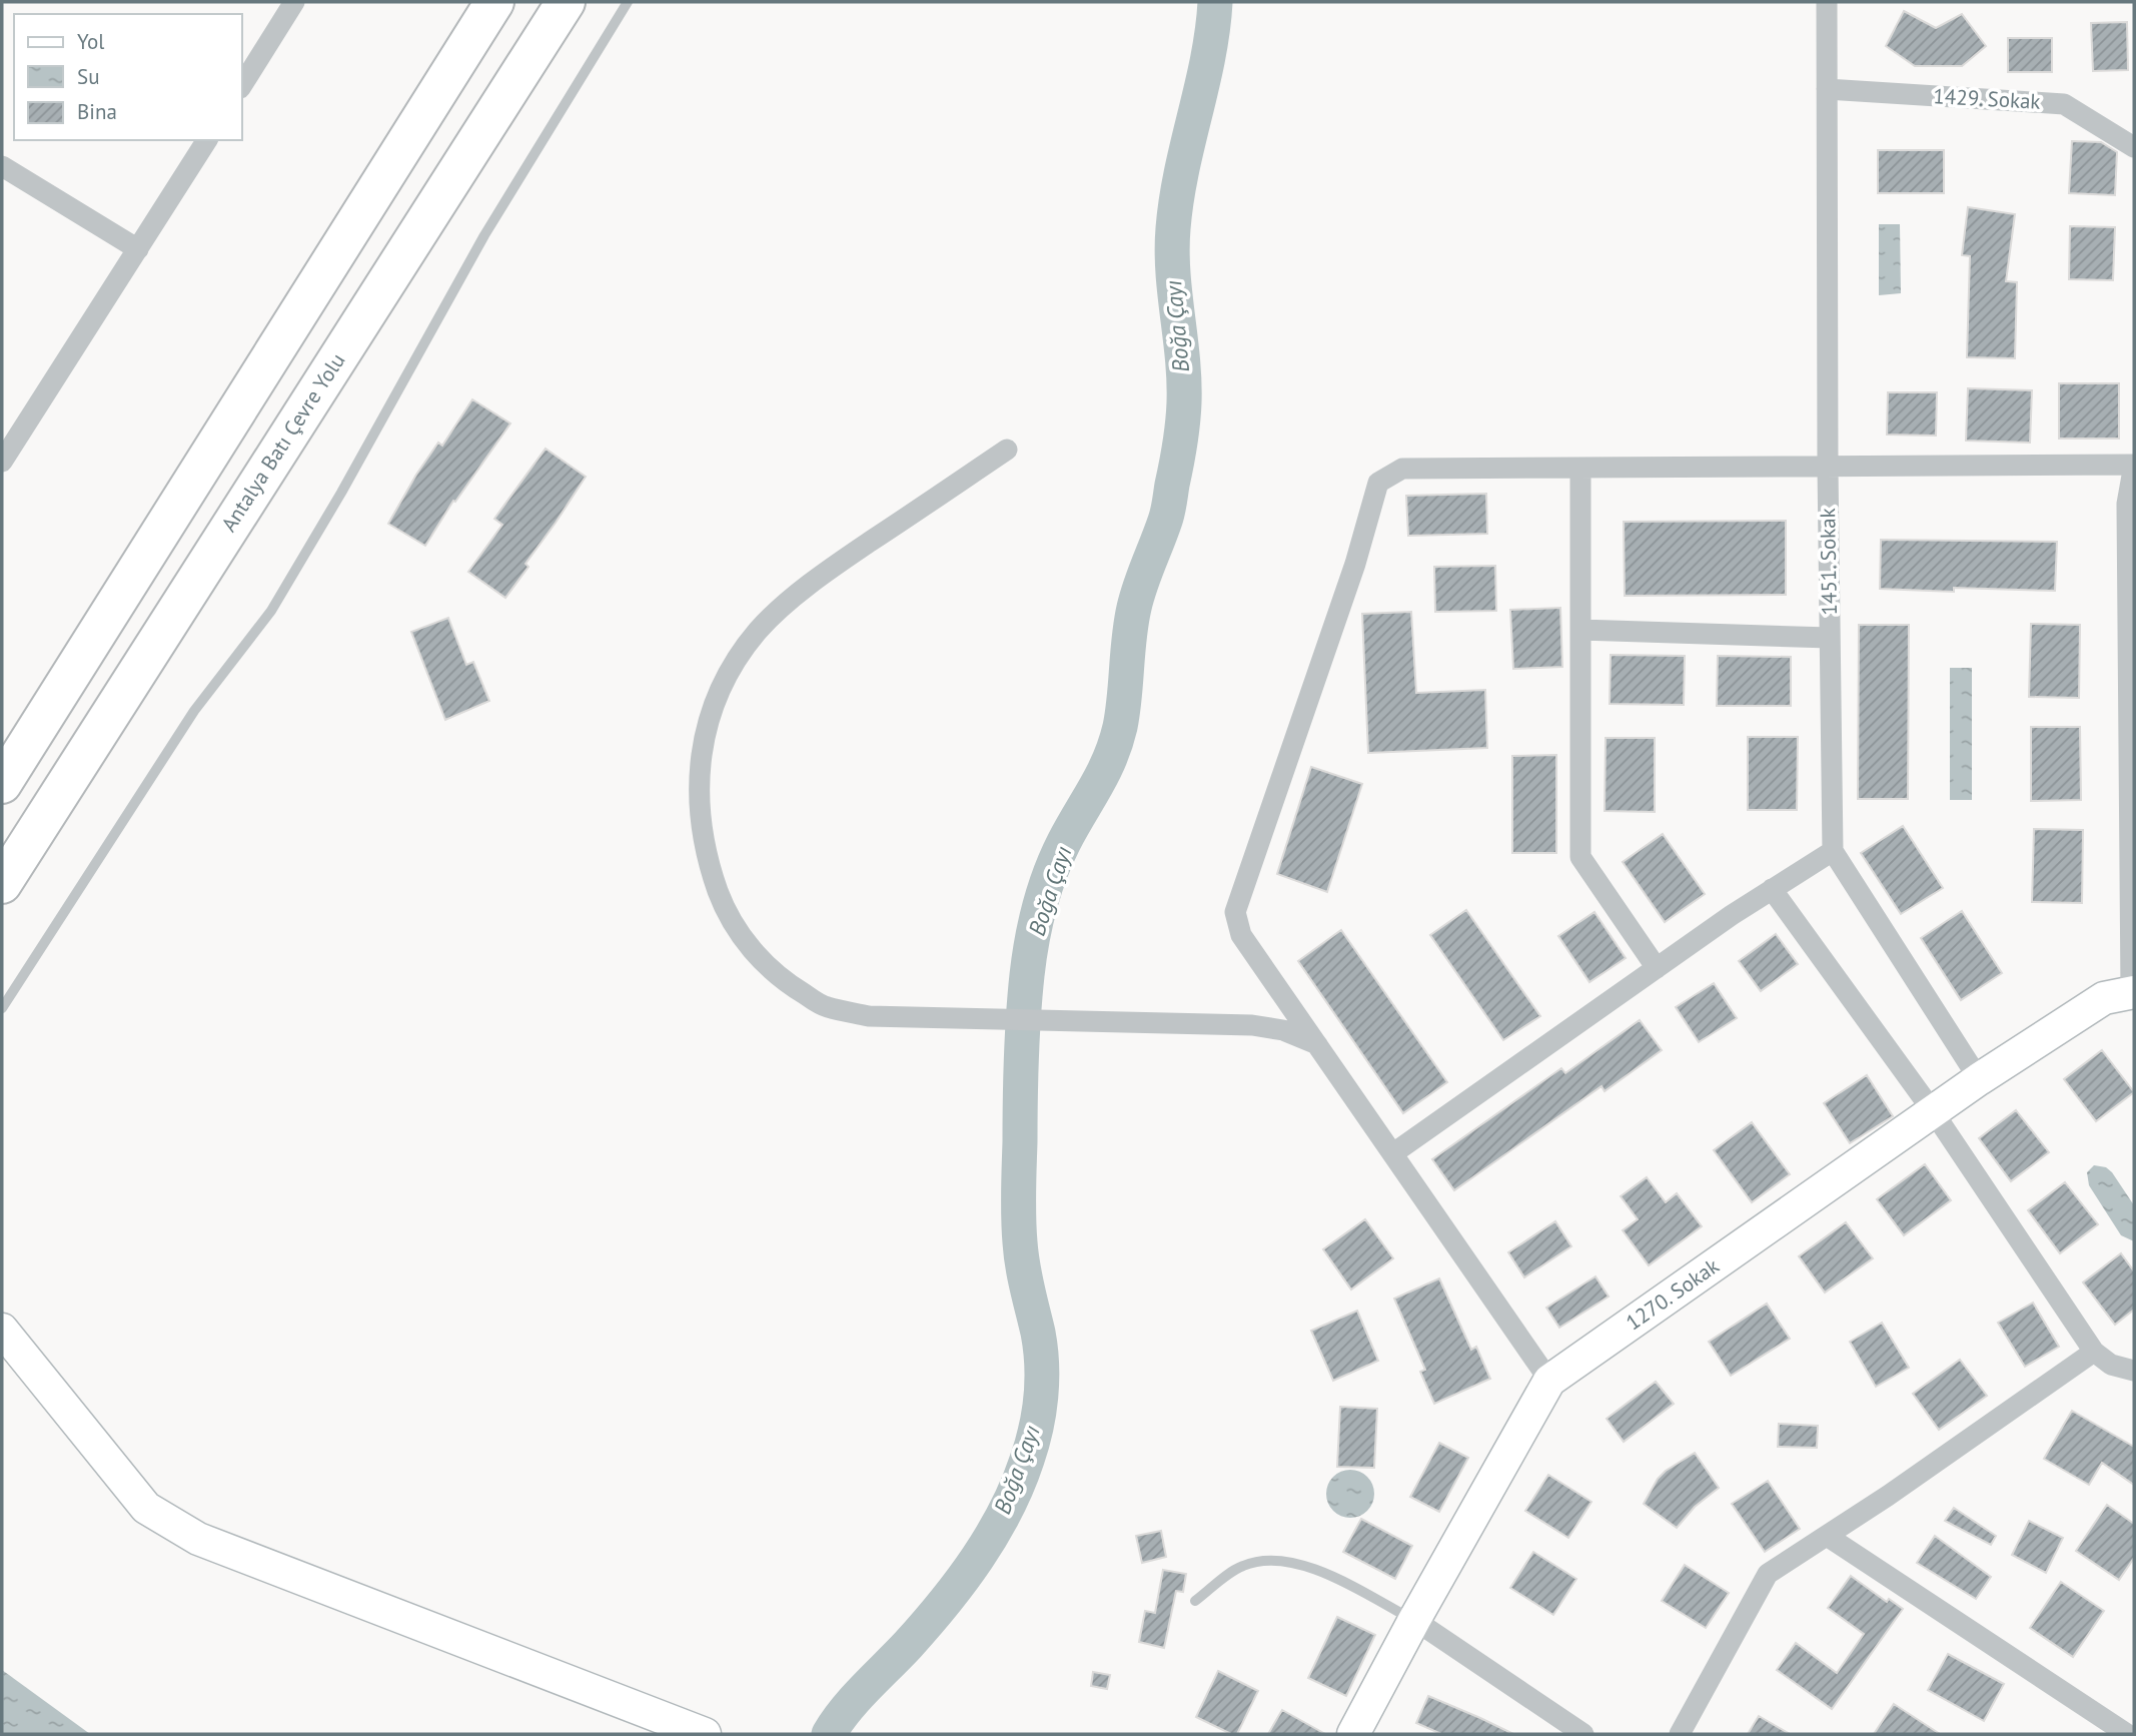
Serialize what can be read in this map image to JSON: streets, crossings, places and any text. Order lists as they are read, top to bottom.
{
  "streets": {
    "highway": ["Antalya Batı Çevre Yolu"],
    "street": ["1429. Sokak", "1451. Sokak", "1270. Sokak"]
  },
  "crossings": [
    ["1429. Sokak", "1451. Sokak"]
  ],
  "water": ["Boğa Çayı"],
  "legend": ["Yol", "Su", "Bina"]
}
